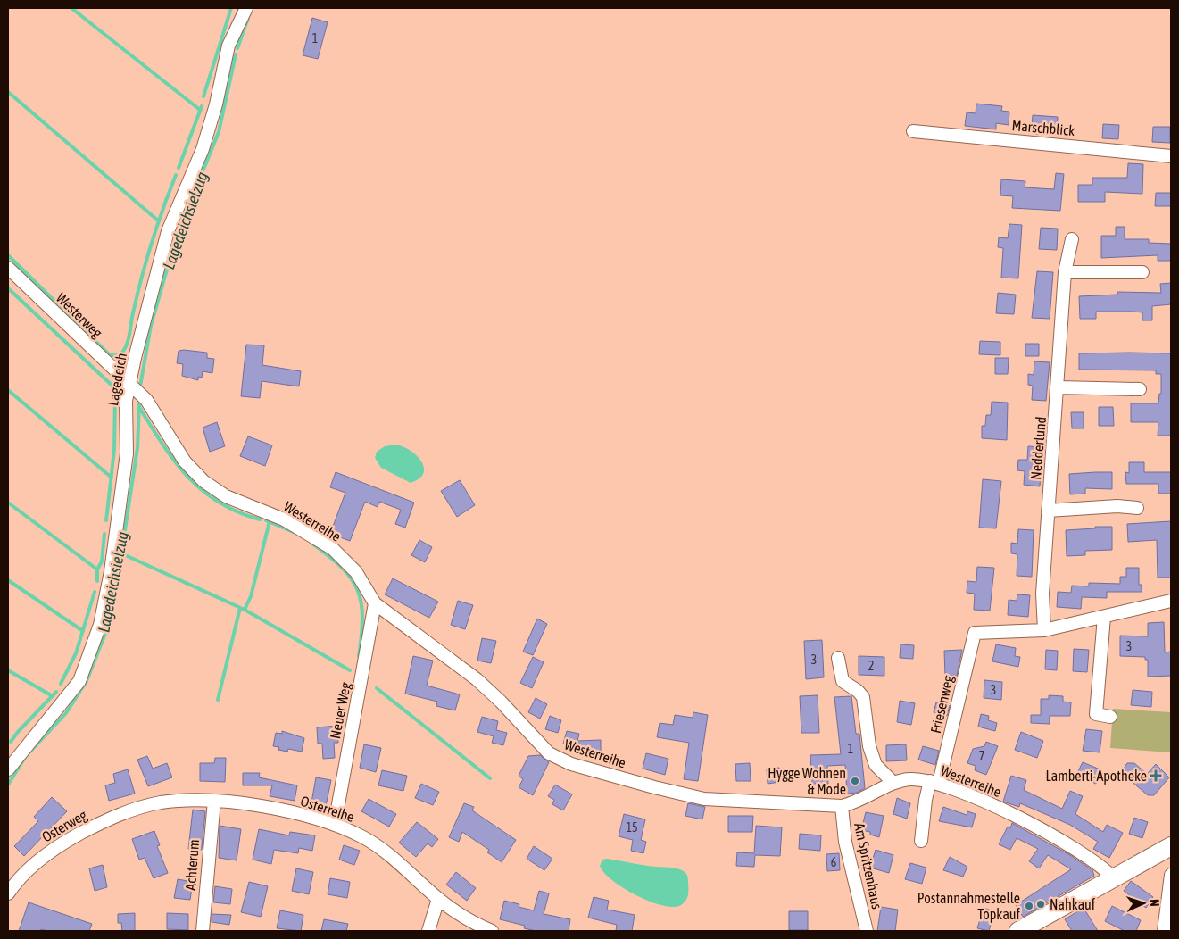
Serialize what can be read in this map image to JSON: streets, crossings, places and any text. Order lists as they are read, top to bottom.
{
  "streets": {
    "street": [
      "Marschblick",
      "Westerweg",
      "Lagedeich",
      "Nedderlund",
      "Westerreihe",
      "Friesenweg",
      "Neuer Weg",
      "Osterreihe",
      "Osterweg",
      "Achterum",
      "Am Spritzenhaus"
    ]
  },
  "crossings": [
    ["Westerweg", "Lagedeich"],
    ["Westerweg", "Westerreihe"],
    ["Lagedeich", "Westerreihe"],
    ["Nedderlund", "Friesenweg"],
    ["Westerreihe", "Friesenweg"],
    ["Westerreihe", "Neuer Weg"],
    ["Westerreihe", "Am Spritzenhaus"],
    ["Neuer Weg", "Osterreihe"],
    ["Osterreihe", "Osterweg"],
    ["Osterreihe", "Achterum"]
  ],
  "water": ["Lagedeichsielzug"],
  "places": {
    "health": ["Lamberti-Apotheke"],
    "other": ["Hygge Wohnen & Mode", "Nahkauf", "Postannahmestelle Topkauf"]
  },
  "house_numbers": [
    "1",
    "3",
    "3",
    "2",
    "3",
    "1",
    "7",
    "15",
    "6"
  ],
  "north": "right"
}
